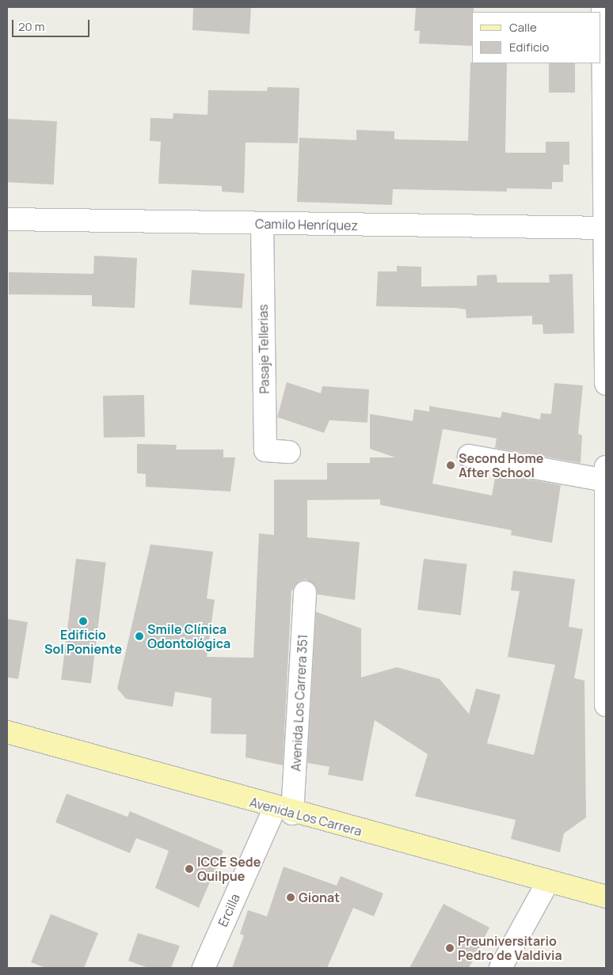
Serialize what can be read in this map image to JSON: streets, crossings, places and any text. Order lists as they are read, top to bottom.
{
  "streets": {
    "main road": ["Avenida Los Carrera"],
    "street": [
      "Camilo Henríquez",
      "Pasaje Tellerias",
      "Avenida Los Carrera 351",
      "Ercilla"
    ]
  },
  "crossings": [
    ["Camilo Henríquez", "Pasaje Tellerias"],
    ["Avenida Los Carrera 351", "Avenida Los Carrera"],
    ["Avenida Los Carrera 351", "Ercilla"],
    ["Avenida Los Carrera", "Ercilla"]
  ],
  "places": [
    "Second Home After School",
    "Edificio Sol Poniente",
    "Smile Clínica Odontológica",
    "ICCE Sede Quilpue",
    "Gionat",
    "Preuniversitario Pedro de Valdivia"
  ],
  "legend": ["Calle", "Edificio"],
  "scale_bar": "20 m"
}
